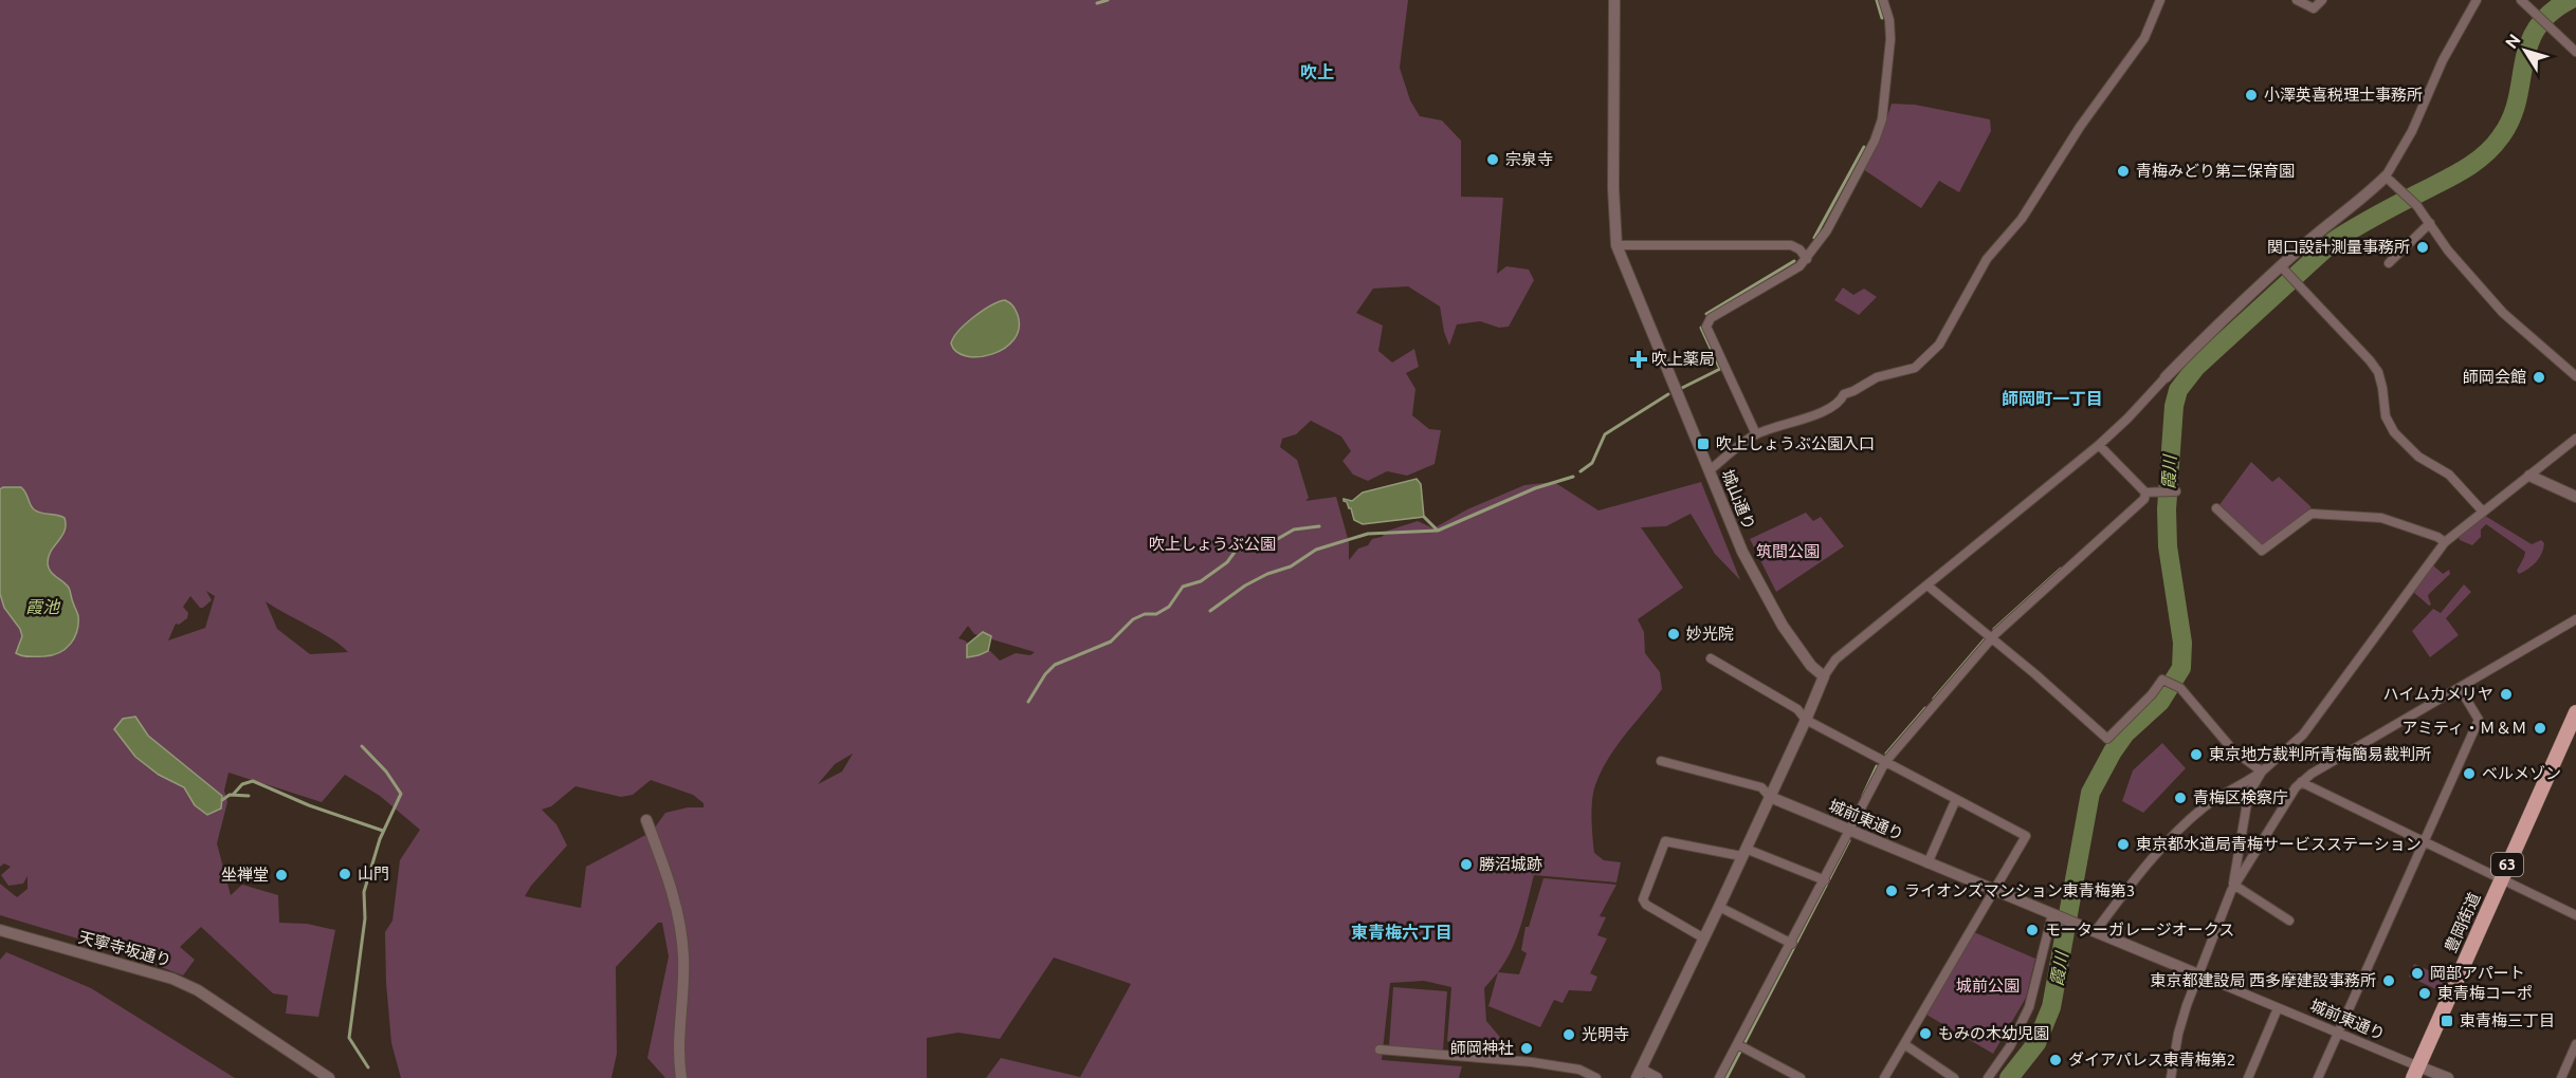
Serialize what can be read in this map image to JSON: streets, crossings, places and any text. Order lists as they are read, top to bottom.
{
  "streets": {
    "main road": ["63", "豊岡街道"],
    "street": ["城山通り", "城前東通り", "天寧寺坂通り"]
  },
  "crossings": [
    ["城前東通り", "豊岡街道"]
  ],
  "districts": ["吹上", "師岡町一丁目", "東青梅六丁目"],
  "water": ["霞川", "霞池"],
  "parks": ["吹上しょうぶ公園", "筑間公園", "城前公園"],
  "places": {
    "other": [
      "小澤英喜税理士事務所",
      "宗泉寺",
      "青梅みどり第二保育園",
      "関口設計測量事務所",
      "師岡会館",
      "妙光院",
      "ハイムカメリヤ",
      "アミティ・Ｍ＆Ｍ",
      "東京地方裁判所青梅簡易裁判所",
      "ベルメゾン",
      "青梅区検察庁",
      "東京都水道局青梅サービスステーション",
      "勝沼城跡",
      "山門",
      "坐禅堂",
      "ライオンズマンション東青梅第3",
      "モーターガレージオークス",
      "岡部アパート",
      "東京都建設局 西多摩建設事務所",
      "東青梅コーポ",
      "もみの木幼児園",
      "光明寺",
      "師岡神社",
      "ダイアパレス東青梅第2"
    ],
    "health": ["吹上薬局"],
    "transit": ["吹上しょうぶ公園入口", "東青梅三丁目"]
  },
  "north": "top left"
}
